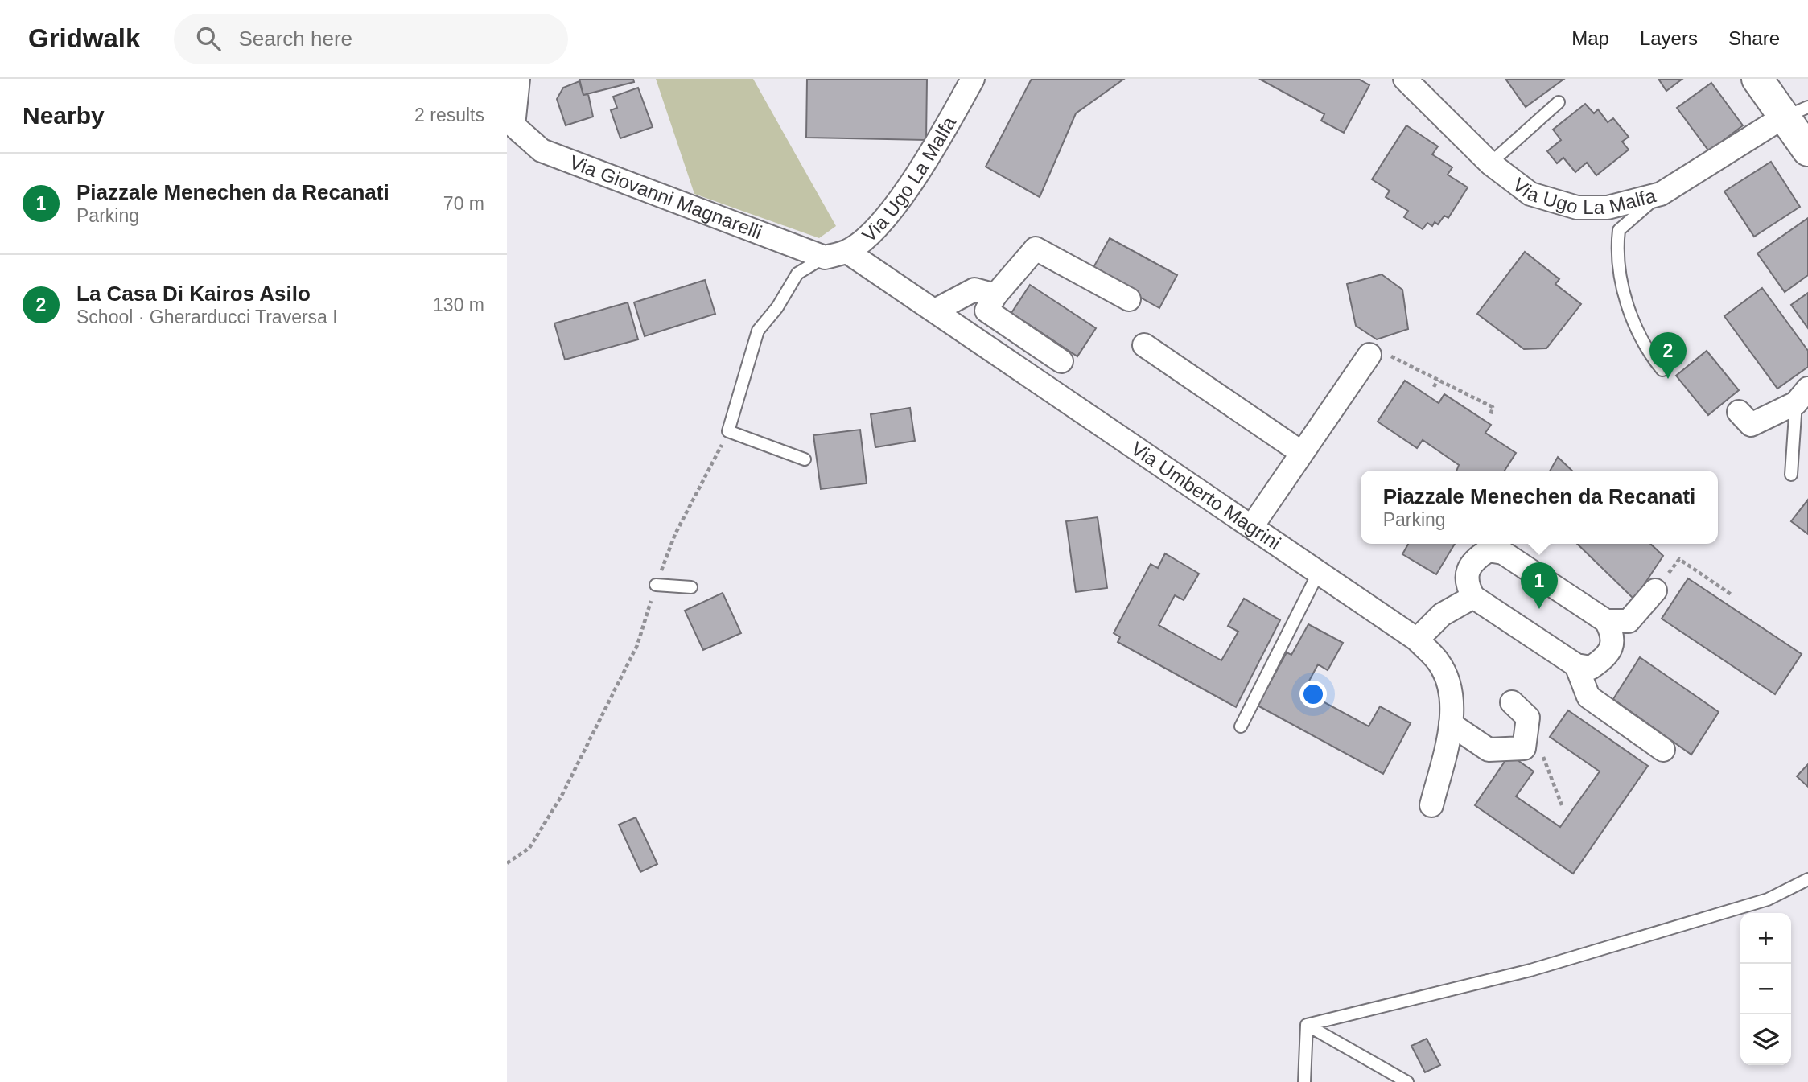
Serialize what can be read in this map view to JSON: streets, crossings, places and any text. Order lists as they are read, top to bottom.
{
  "streets": {
    "street": ["Via Ugo La Malfa", "Via Giovanni Magnarelli", "Via Umberto Magrini"]
  },
  "crossings": [
    ["Via Ugo La Malfa", "Via Giovanni Magnarelli"],
    ["Via Ugo La Malfa", "Via Umberto Magrini"]
  ],
  "page": {
    "header": "Gridwalk",
    "search": "Search here",
    "nav": ["Map", "Layers", "Share"],
    "heading": ["Nearby", "2 results"],
    "list": [
      {
        "mark": "1",
        "name": "Piazzale Menechen da Recanati",
        "note": "Parking",
        "value": "70 m"
      },
      {
        "mark": "2",
        "name": "La Casa Di Kairos Asilo",
        "note": "School · Gherarducci Traversa I",
        "value": "130 m"
      }
    ],
    "pins": ["2", "1"],
    "popup": ["Piazzale Menechen da Recanati", "Parking"],
    "map_buttons": ["+", "−"]
  }
}
